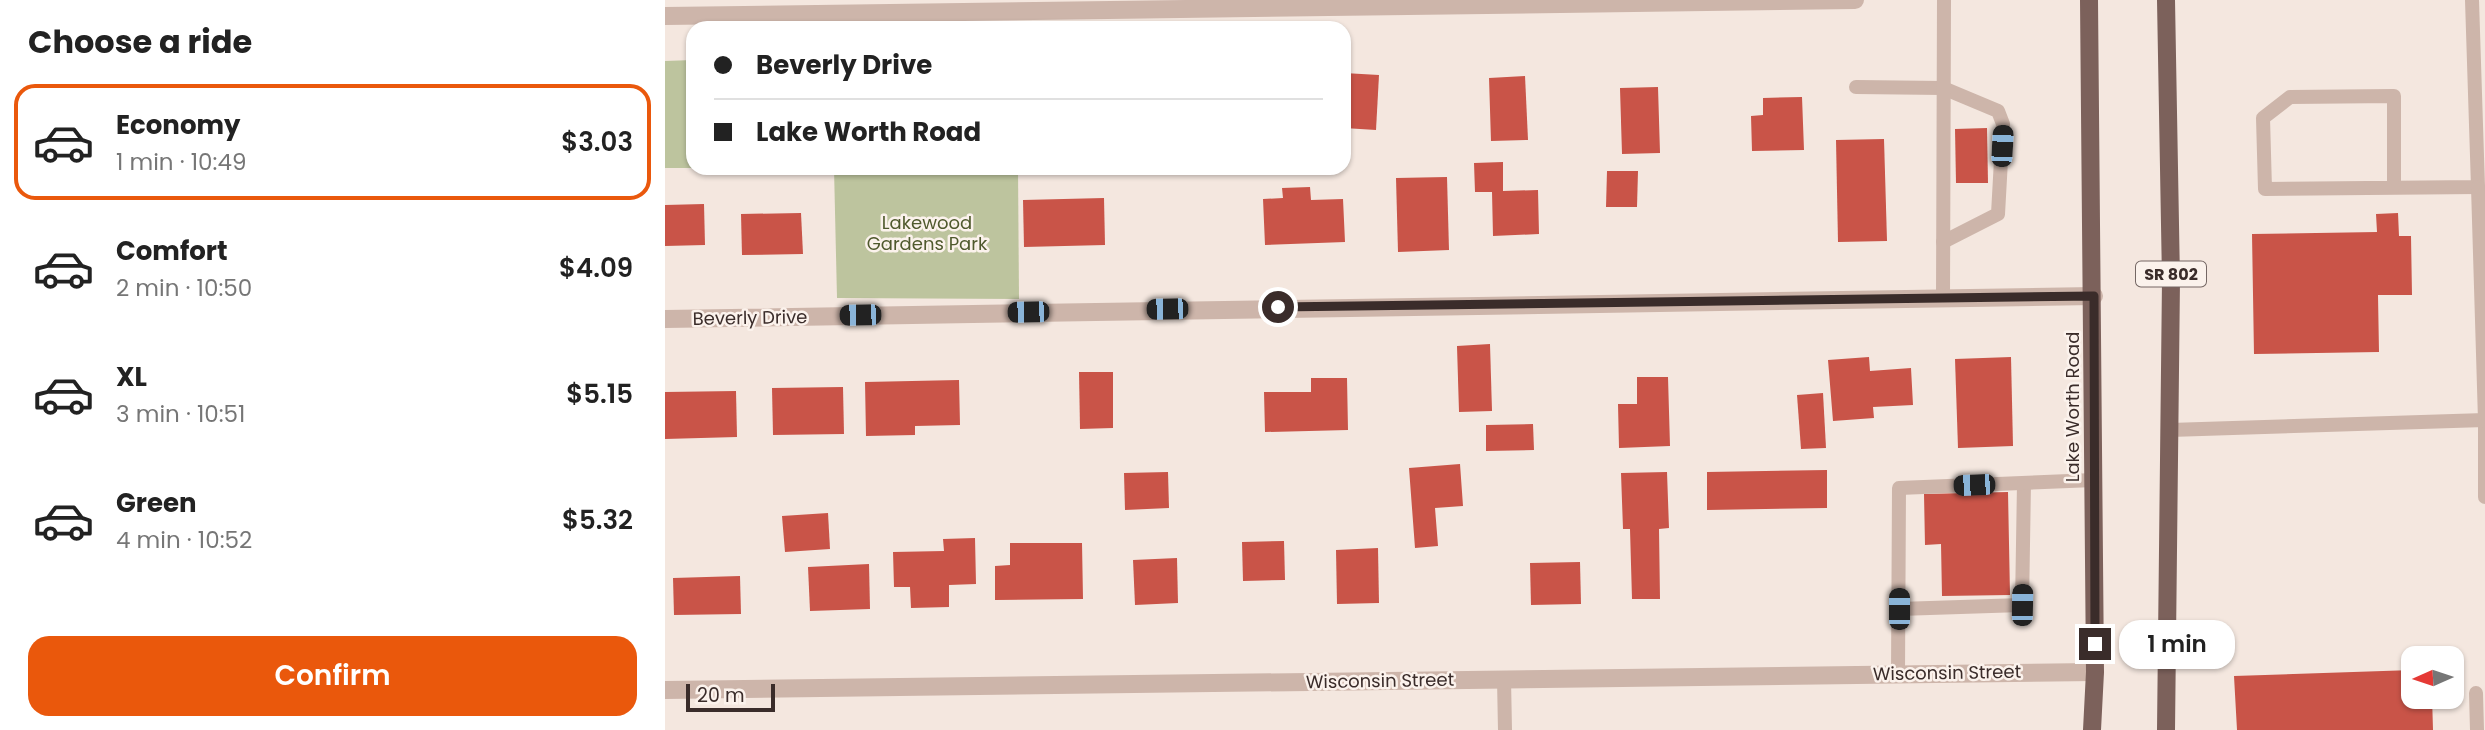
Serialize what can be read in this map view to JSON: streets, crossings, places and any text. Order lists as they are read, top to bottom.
{
  "streets": {
    "main road": ["SR 802", "Lake Worth Road"],
    "street": ["Beverly Drive", "Wisconsin Street"]
  },
  "crossings": [
    ["Beverly Drive", "Lake Worth Road"],
    ["Lake Worth Road", "Wisconsin Street"]
  ],
  "parks": ["Lakewood Gardens Park"],
  "scale_bar": "20 m",
  "north": "left",
  "page": {
    "heading": "Choose a ride",
    "banner": ["Beverly Drive", "Lake Worth Road"],
    "list": [
      {
        "name": "Economy",
        "note": "1 min · 10:49",
        "value": "$3.03"
      },
      {
        "name": "Comfort",
        "note": "2 min · 10:50",
        "value": "$4.09"
      },
      {
        "name": "XL",
        "note": "3 min · 10:51",
        "value": "$5.15"
      },
      {
        "name": "Green",
        "note": "4 min · 10:52",
        "value": "$5.32"
      }
    ],
    "bubble": "1 min",
    "buttons": "Confirm",
    "scale": "20 m"
  }
}
